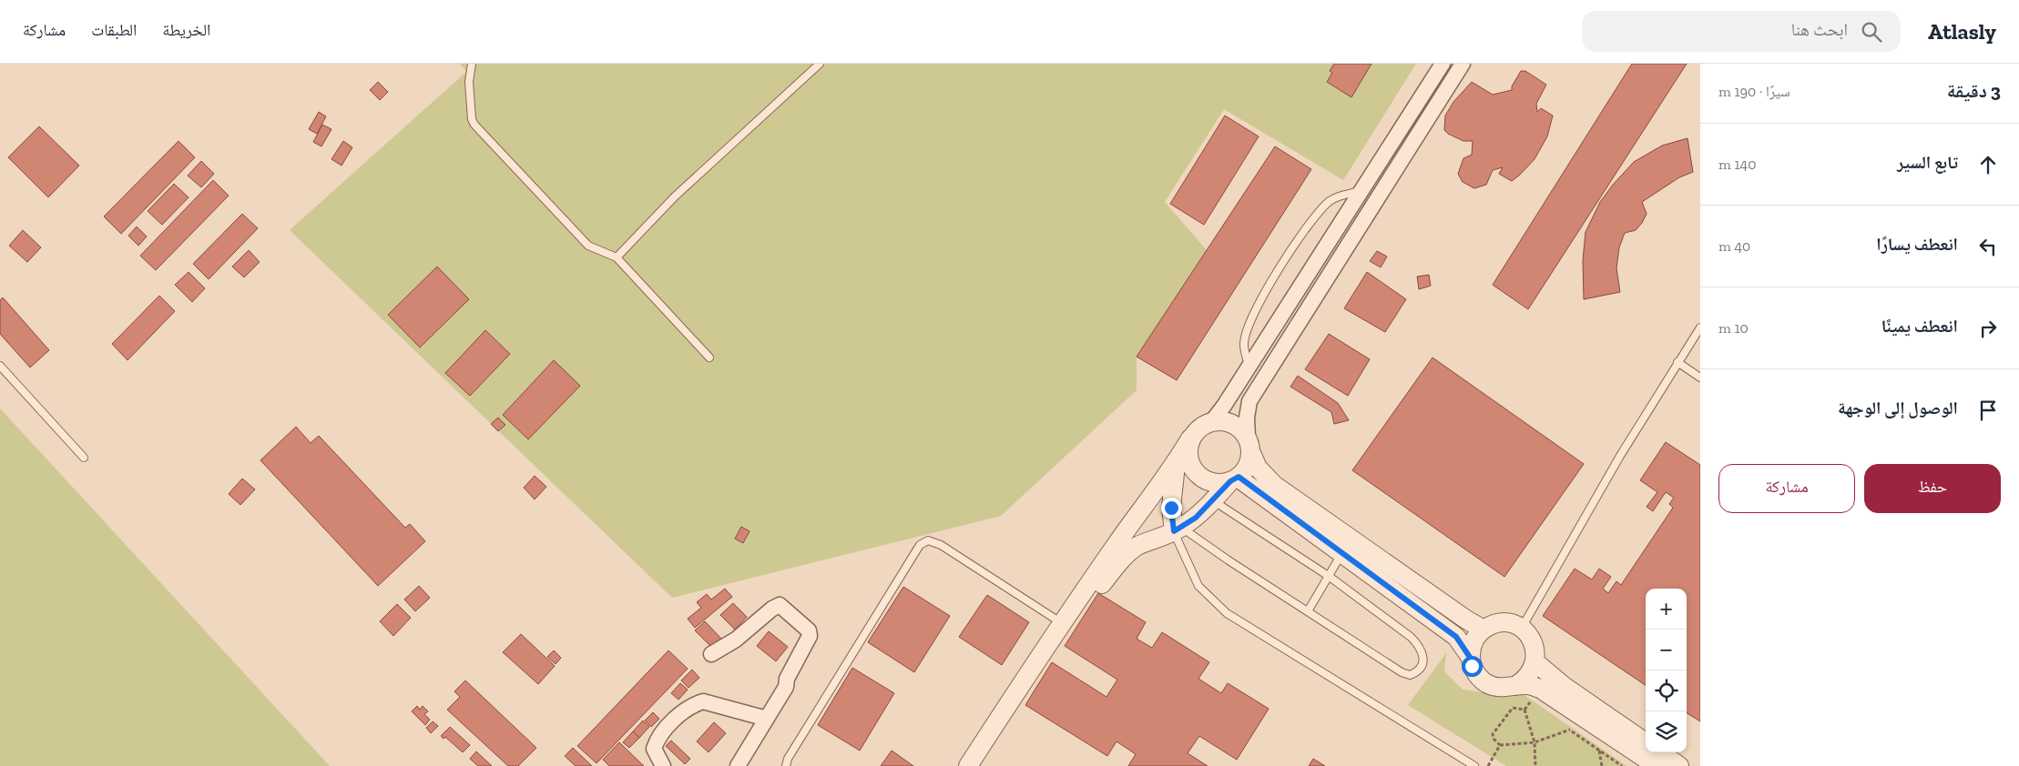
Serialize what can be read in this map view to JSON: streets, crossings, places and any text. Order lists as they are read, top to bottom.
{
  "page": {
    "header": "Atlasly",
    "search": "ابحث هنا",
    "nav": ["الخريطة", "الطبقات", "مشاركة"],
    "heading": ["3 دقيقة", "سيرًا · 190 m"],
    "list": [
      ["تابع السير", "140 m"],
      ["انعطف يسارًا", "40 m"],
      ["انعطف يمينًا", "10 m"],
      "الوصول إلى الوجهة"
    ],
    "buttons": ["حفظ", "مشاركة"],
    "map_buttons": ["+", "−"]
  }
}
